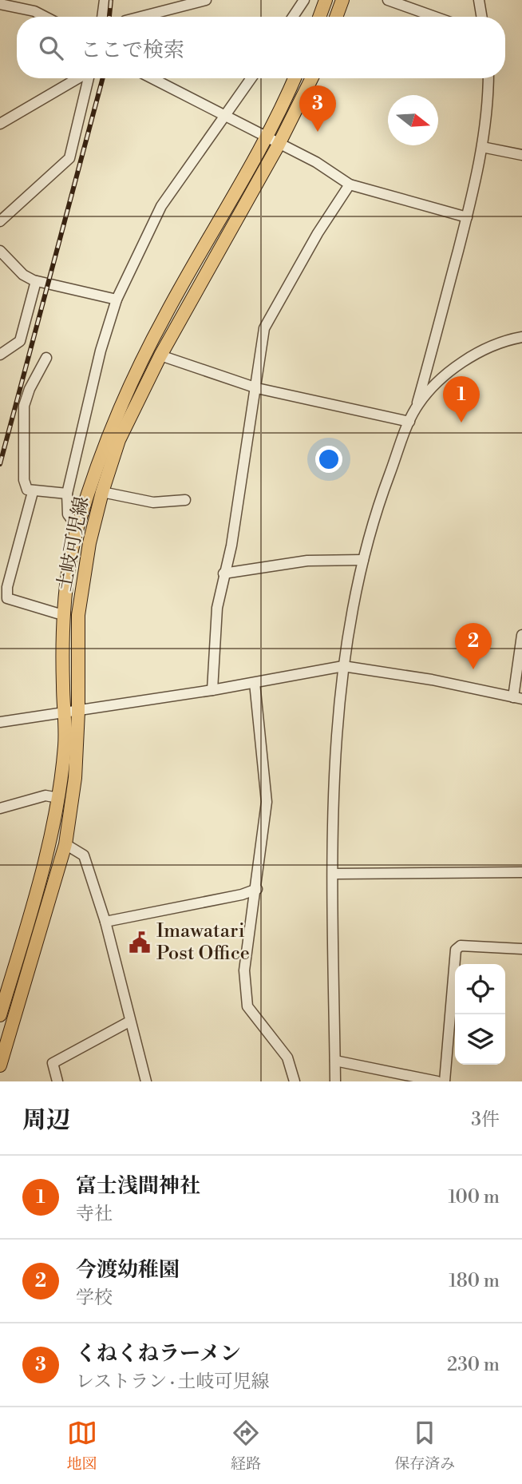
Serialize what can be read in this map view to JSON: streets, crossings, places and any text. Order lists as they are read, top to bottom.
{
  "streets": {
    "main road": ["土岐可児線"]
  },
  "places": {
    "public building": ["Imawatari Post Office"]
  },
  "north": "right",
  "page": {
    "search": "ここで検索",
    "pins": ["3", "1", "2"],
    "heading": ["周辺", "3件"],
    "list": [
      {
        "mark": "1",
        "name": "富士浅間神社",
        "note": "寺社",
        "value": "100 m"
      },
      {
        "mark": "2",
        "name": "今渡幼稚園",
        "note": "学校",
        "value": "180 m"
      },
      {
        "mark": "3",
        "name": "くねくねラーメン",
        "note": "レストラン · 土岐可児線",
        "value": "230 m"
      }
    ],
    "nav": ["地図", "経路", "保存済み"]
  }
}
